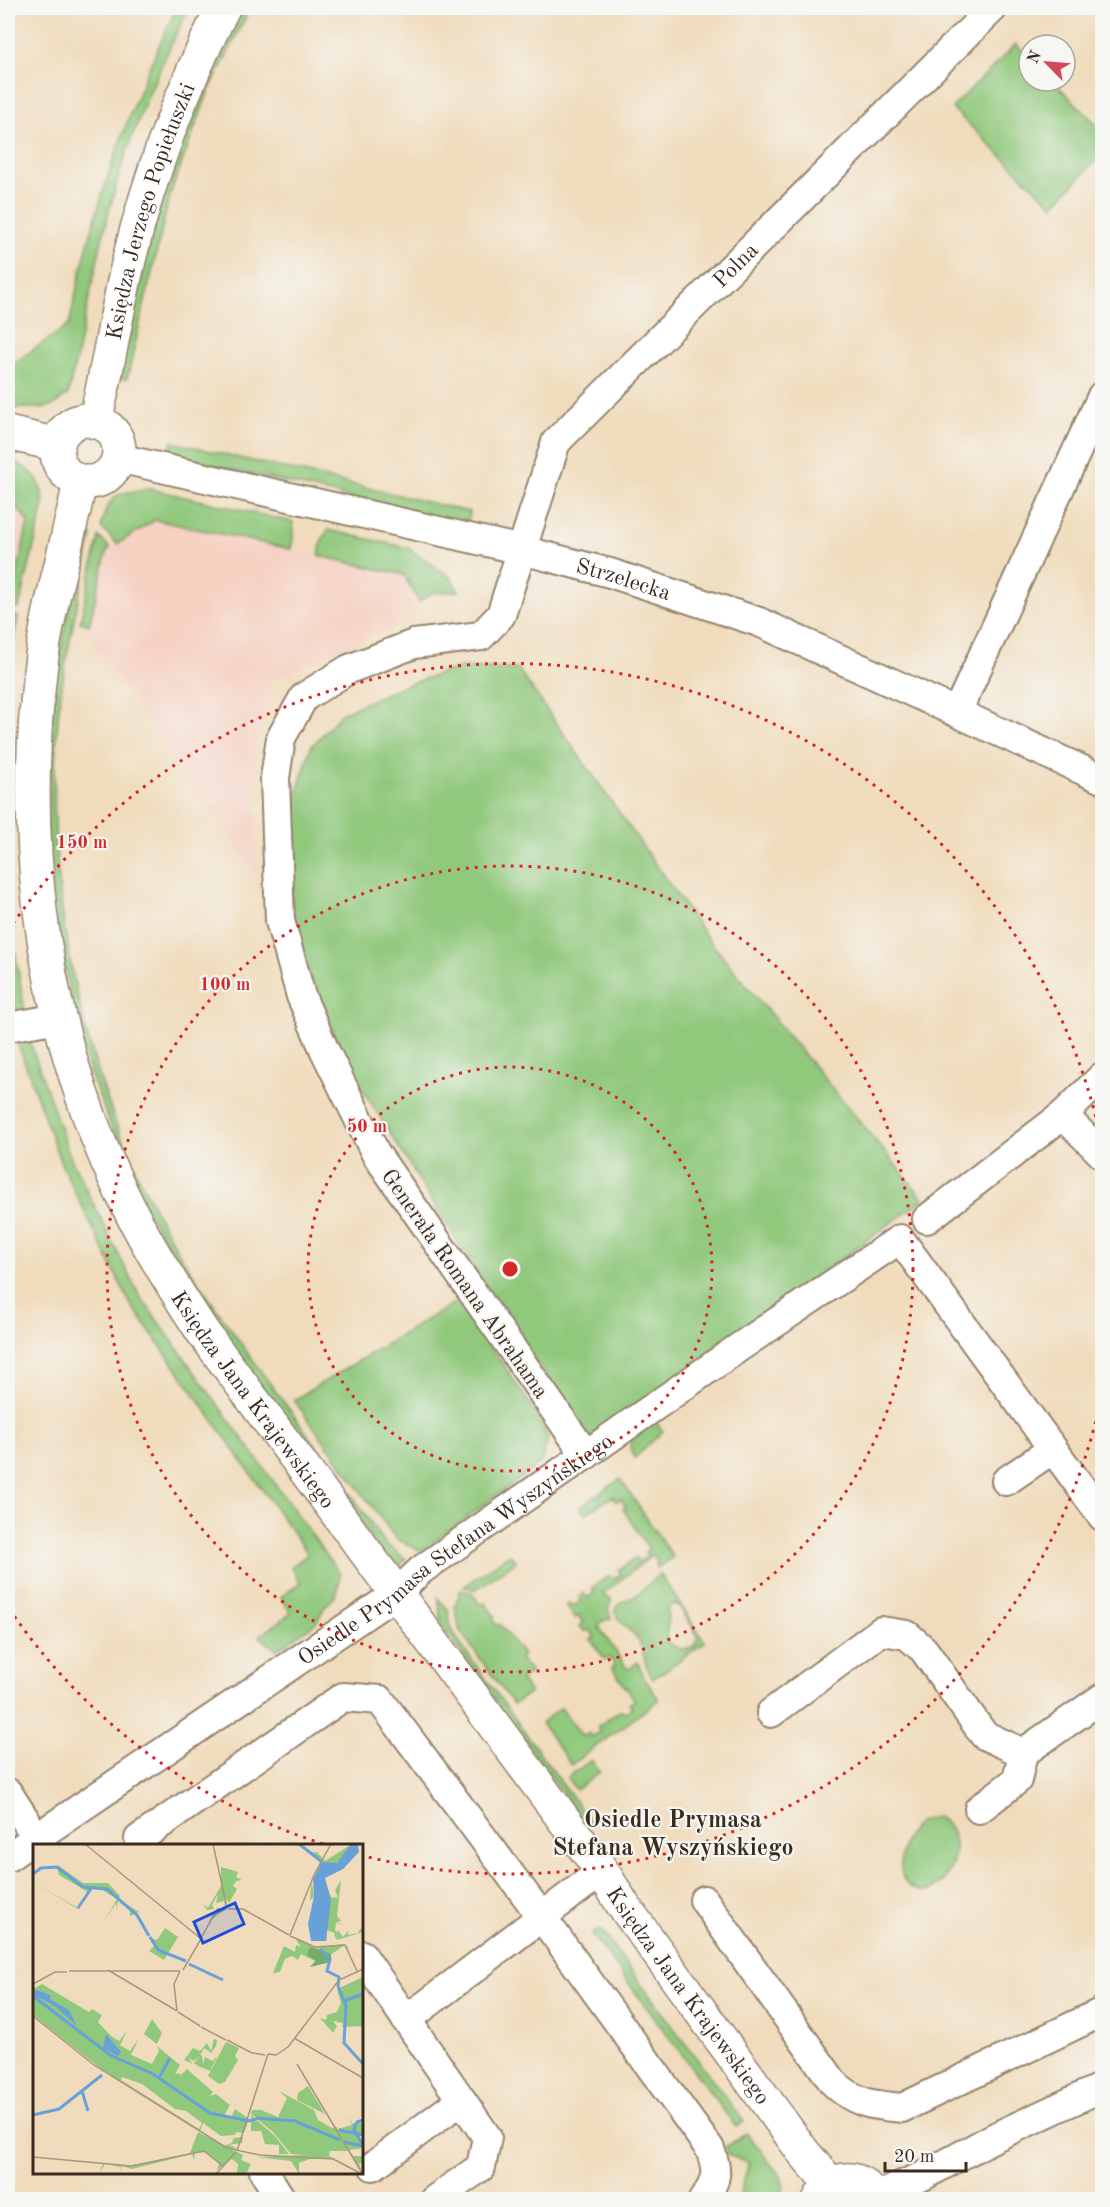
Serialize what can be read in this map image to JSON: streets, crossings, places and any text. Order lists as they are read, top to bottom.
{
  "streets": {
    "street": [
      "Księdza Jerzego Popiełuszki",
      "Polna",
      "Strzelecka",
      "Generała Romana Abrahama",
      "Księdza Jana Krajewskiego",
      "Osiedle Prymasa Stefana Wyszyńskiego"
    ]
  },
  "crossings": [
    ["Księdza Jerzego Popiełuszki", "Strzelecka"],
    ["Księdza Jerzego Popiełuszki", "Księdza Jana Krajewskiego"],
    ["Polna", "Strzelecka"],
    ["Polna", "Generała Romana Abrahama"],
    ["Strzelecka", "Generała Romana Abrahama"],
    ["Strzelecka", "Księdza Jana Krajewskiego"],
    ["Generała Romana Abrahama", "Osiedle Prymasa Stefana Wyszyńskiego"],
    ["Księdza Jana Krajewskiego", "Osiedle Prymasa Stefana Wyszyńskiego"]
  ],
  "districts": ["Osiedle Prymasa Stefana Wyszyńskiego"],
  "scale_bar": "20 m",
  "north": "top left",
  "rings": ["150 m", "100 m", "50 m"]
}
